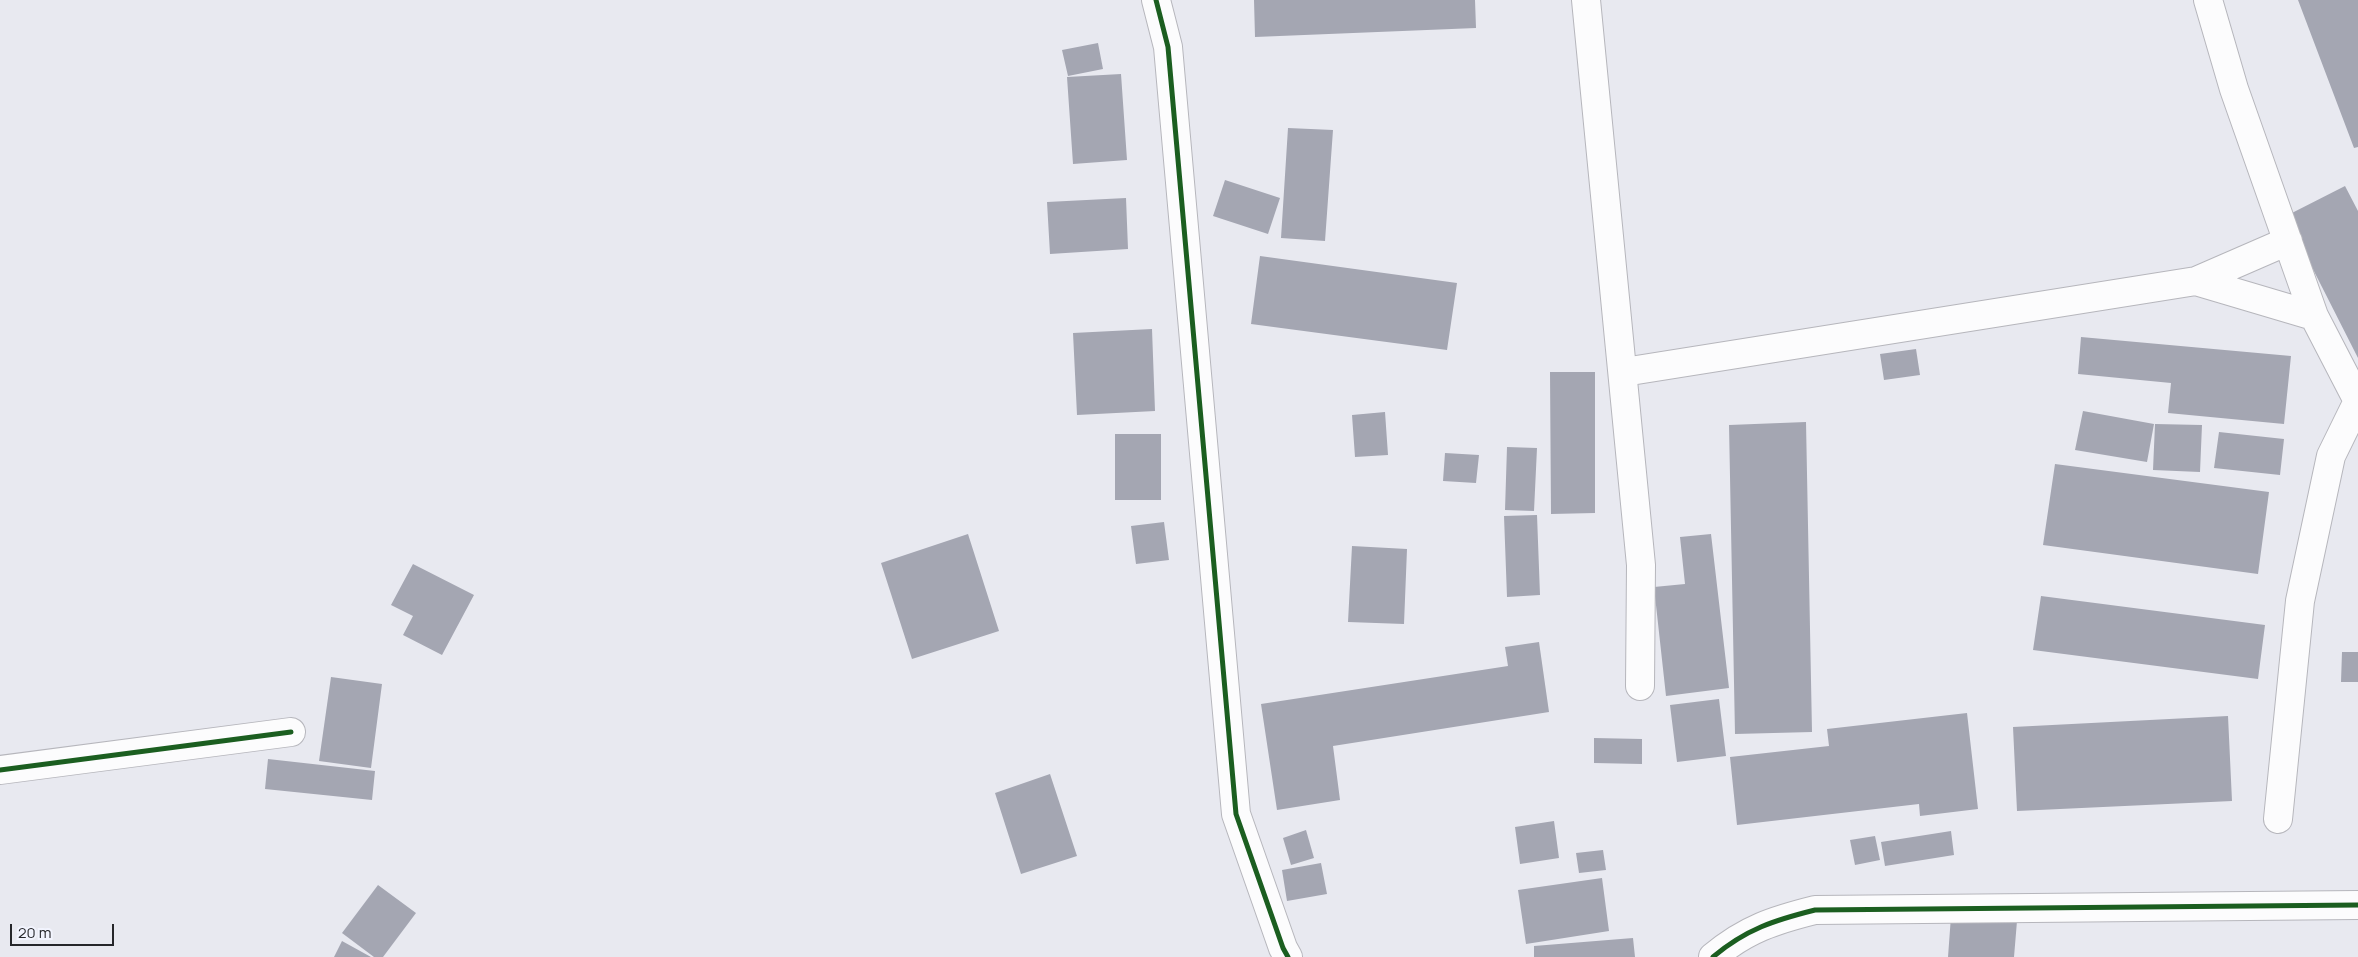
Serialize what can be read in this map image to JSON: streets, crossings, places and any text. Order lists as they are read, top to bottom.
{
  "scale_bar": "20 m"
}
